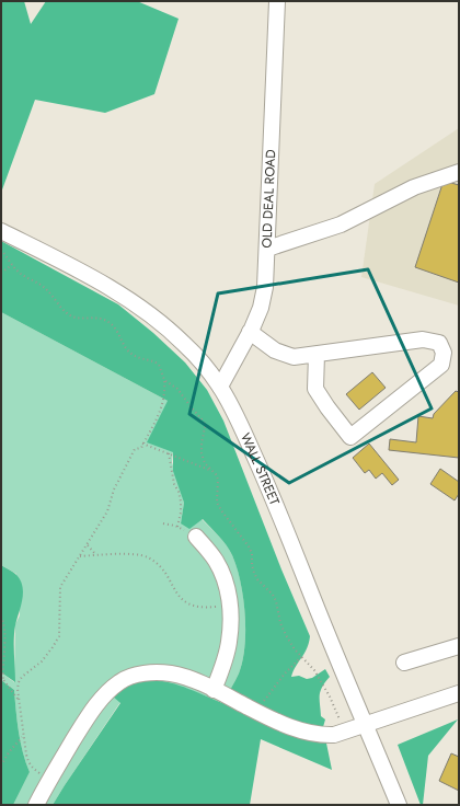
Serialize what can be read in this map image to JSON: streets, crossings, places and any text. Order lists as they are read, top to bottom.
{
  "streets": {
    "street": ["OLD DEAL ROAD", "WALL STREET"]
  },
  "crossings": [
    ["OLD DEAL ROAD", "WALL STREET"]
  ]
}
